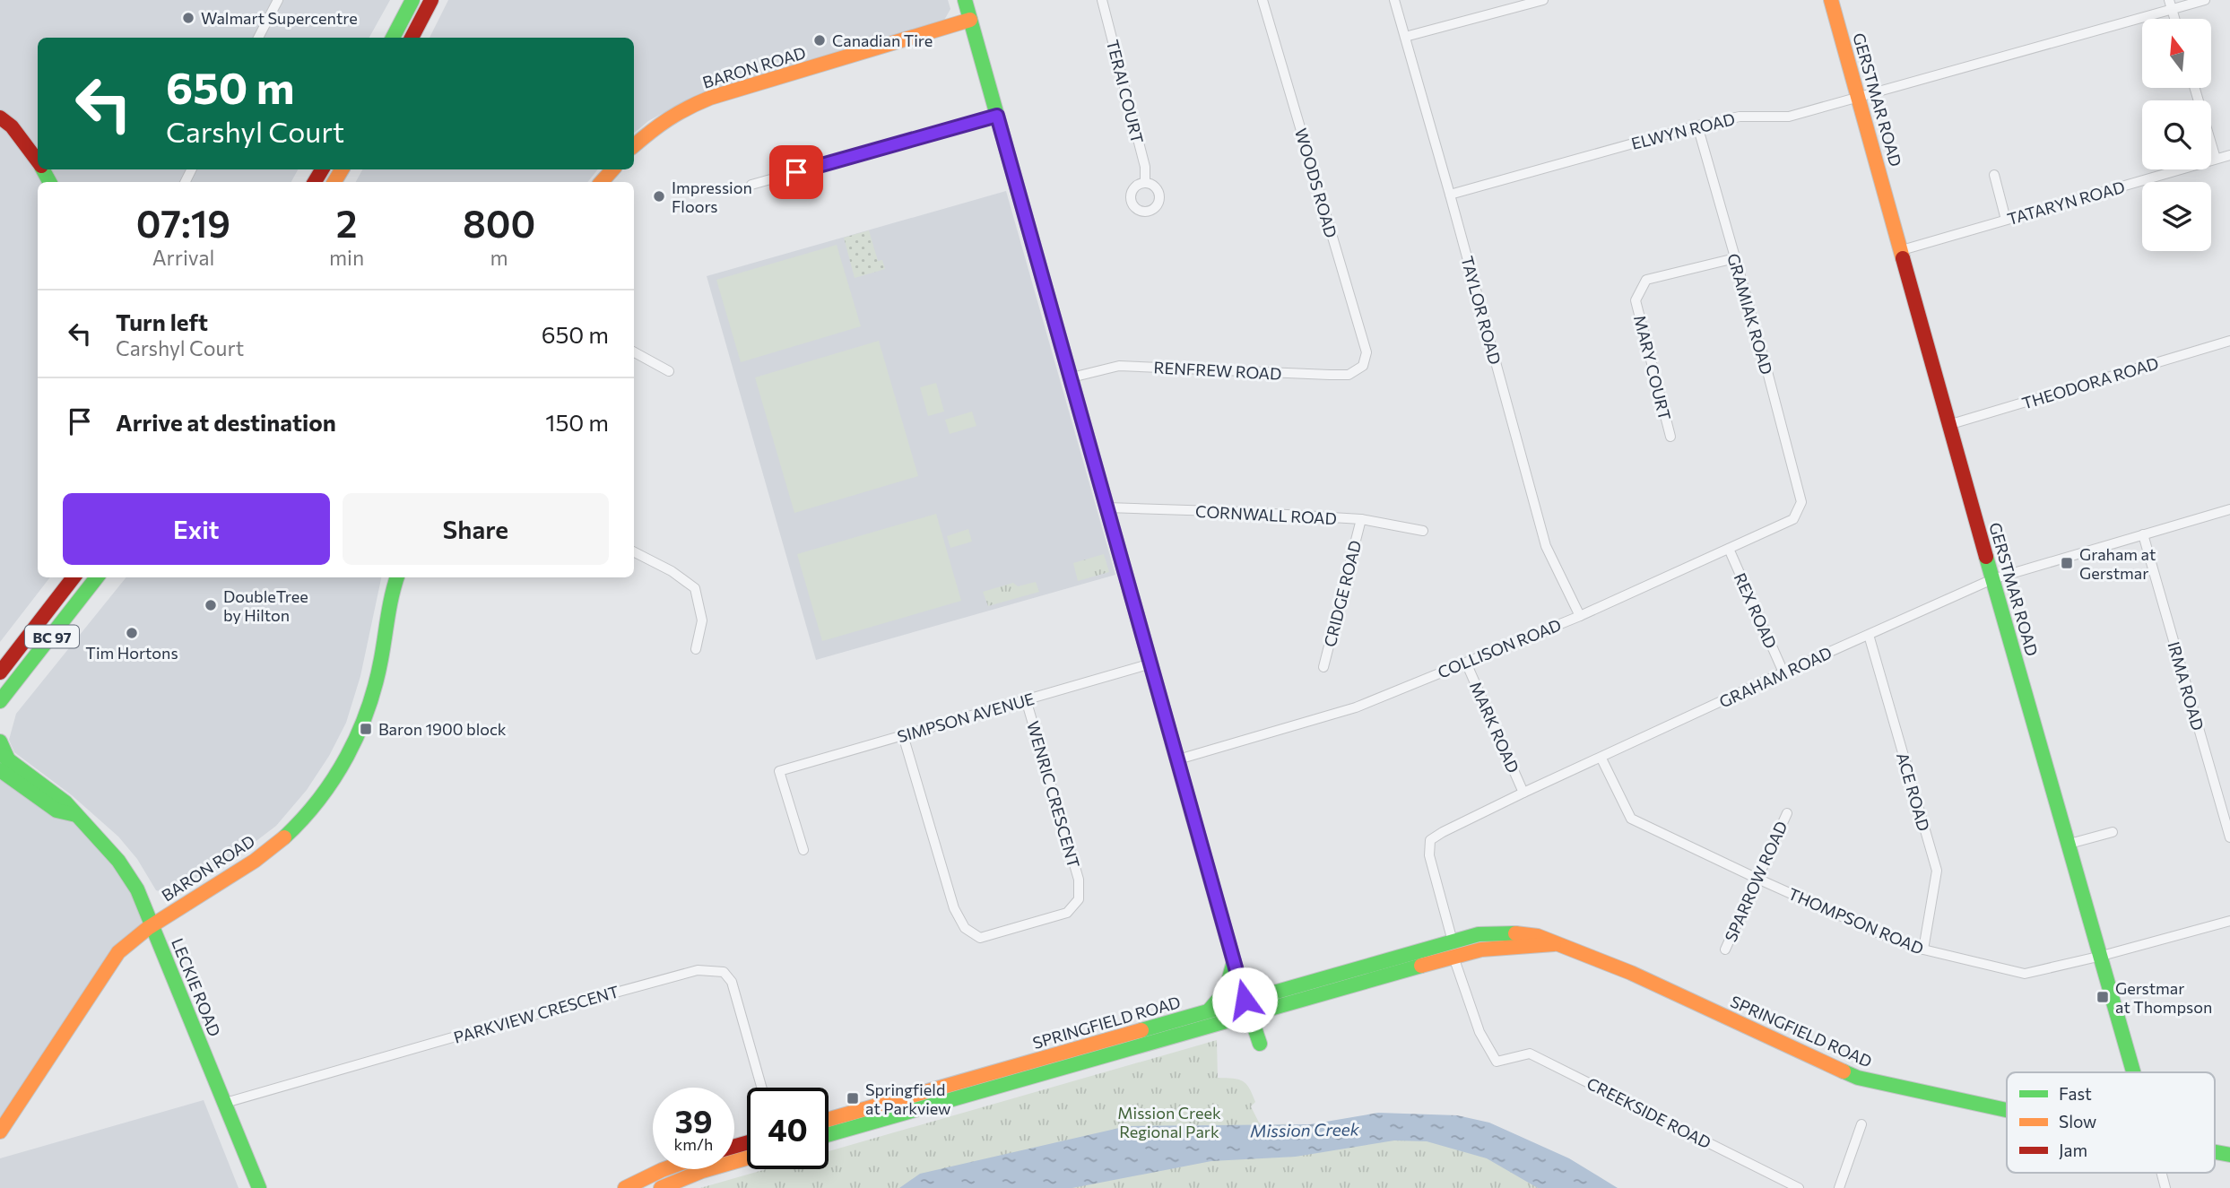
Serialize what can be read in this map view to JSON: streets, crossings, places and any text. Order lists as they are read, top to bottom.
{
  "streets": {
    "main road": [
      "BARON ROAD",
      "GERSTMAR ROAD",
      "BC 97",
      "LECKIE ROAD",
      "SPRINGFIELD ROAD"
    ],
    "street": [
      "TERAI COURT",
      "ELWYN ROAD",
      "WOODS ROAD",
      "TATARYN ROAD",
      "TAYLOR ROAD",
      "GRAMIAK ROAD",
      "MARY COURT",
      "RENFREW ROAD",
      "THEODORA ROAD",
      "CORNWALL ROAD",
      "CRIDGE ROAD",
      "REX ROAD",
      "COLLISON ROAD",
      "GRAHAM ROAD",
      "IRMA ROAD",
      "SIMPSON AVENUE",
      "MARK ROAD",
      "ACE ROAD",
      "WENRIC CRESCENT",
      "SPARROW ROAD",
      "THOMPSON ROAD",
      "PARKVIEW CRESCENT",
      "CREEKSIDE ROAD"
    ]
  },
  "crossings": [
    ["BARON ROAD", "LECKIE ROAD"],
    ["GERSTMAR ROAD", "ELWYN ROAD"],
    ["GERSTMAR ROAD", "TATARYN ROAD"],
    ["GERSTMAR ROAD", "THEODORA ROAD"],
    ["GERSTMAR ROAD", "GRAHAM ROAD"],
    ["GERSTMAR ROAD", "THOMPSON ROAD"],
    ["ELWYN ROAD", "TAYLOR ROAD"],
    ["ELWYN ROAD", "GRAMIAK ROAD"],
    ["WOODS ROAD", "RENFREW ROAD"],
    ["TAYLOR ROAD", "COLLISON ROAD"],
    ["GRAMIAK ROAD", "MARY COURT"],
    ["GRAMIAK ROAD", "COLLISON ROAD"],
    ["CORNWALL ROAD", "CRIDGE ROAD"],
    ["REX ROAD", "COLLISON ROAD"],
    ["REX ROAD", "GRAHAM ROAD"],
    ["COLLISON ROAD", "MARK ROAD"],
    ["GRAHAM ROAD", "IRMA ROAD"],
    ["GRAHAM ROAD", "MARK ROAD"],
    ["GRAHAM ROAD", "ACE ROAD"],
    ["GRAHAM ROAD", "THOMPSON ROAD"],
    ["GRAHAM ROAD", "SPRINGFIELD ROAD"],
    ["GRAHAM ROAD", "CREEKSIDE ROAD"],
    ["SIMPSON AVENUE", "WENRIC CRESCENT"],
    ["ACE ROAD", "THOMPSON ROAD"],
    ["SPARROW ROAD", "THOMPSON ROAD"],
    ["LECKIE ROAD", "PARKVIEW CRESCENT"]
  ],
  "water": ["Mission Creek"],
  "parks": ["Mission Creek Regional Park"],
  "places": {
    "other": [
      "Walmart Supercentre",
      "Canadian Tire",
      "Impression Floors",
      "DoubleTree by Hilton",
      "Tim Hortons"
    ],
    "transit": [
      "Graham at Gerstmar",
      "Baron 1900 block",
      "Gerstmar at Thompson",
      "Springfield at Parkview"
    ]
  },
  "legend": ["Fast", "Slow", "Jam"],
  "north": "top",
  "page": {
    "turn": ["650 m", "Carshyl Court"],
    "eta": [
      "07:19",
      "Arrival",
      "2",
      "min",
      "800",
      "m"
    ],
    "list": [
      {
        "name": "Turn left",
        "note": "Carshyl Court",
        "value": "650 m"
      },
      {
        "name": "Arrive at destination",
        "value": "150 m"
      }
    ],
    "buttons": ["Exit", "Share"],
    "speed": "39 km/h",
    "limit": "40"
  }
}
